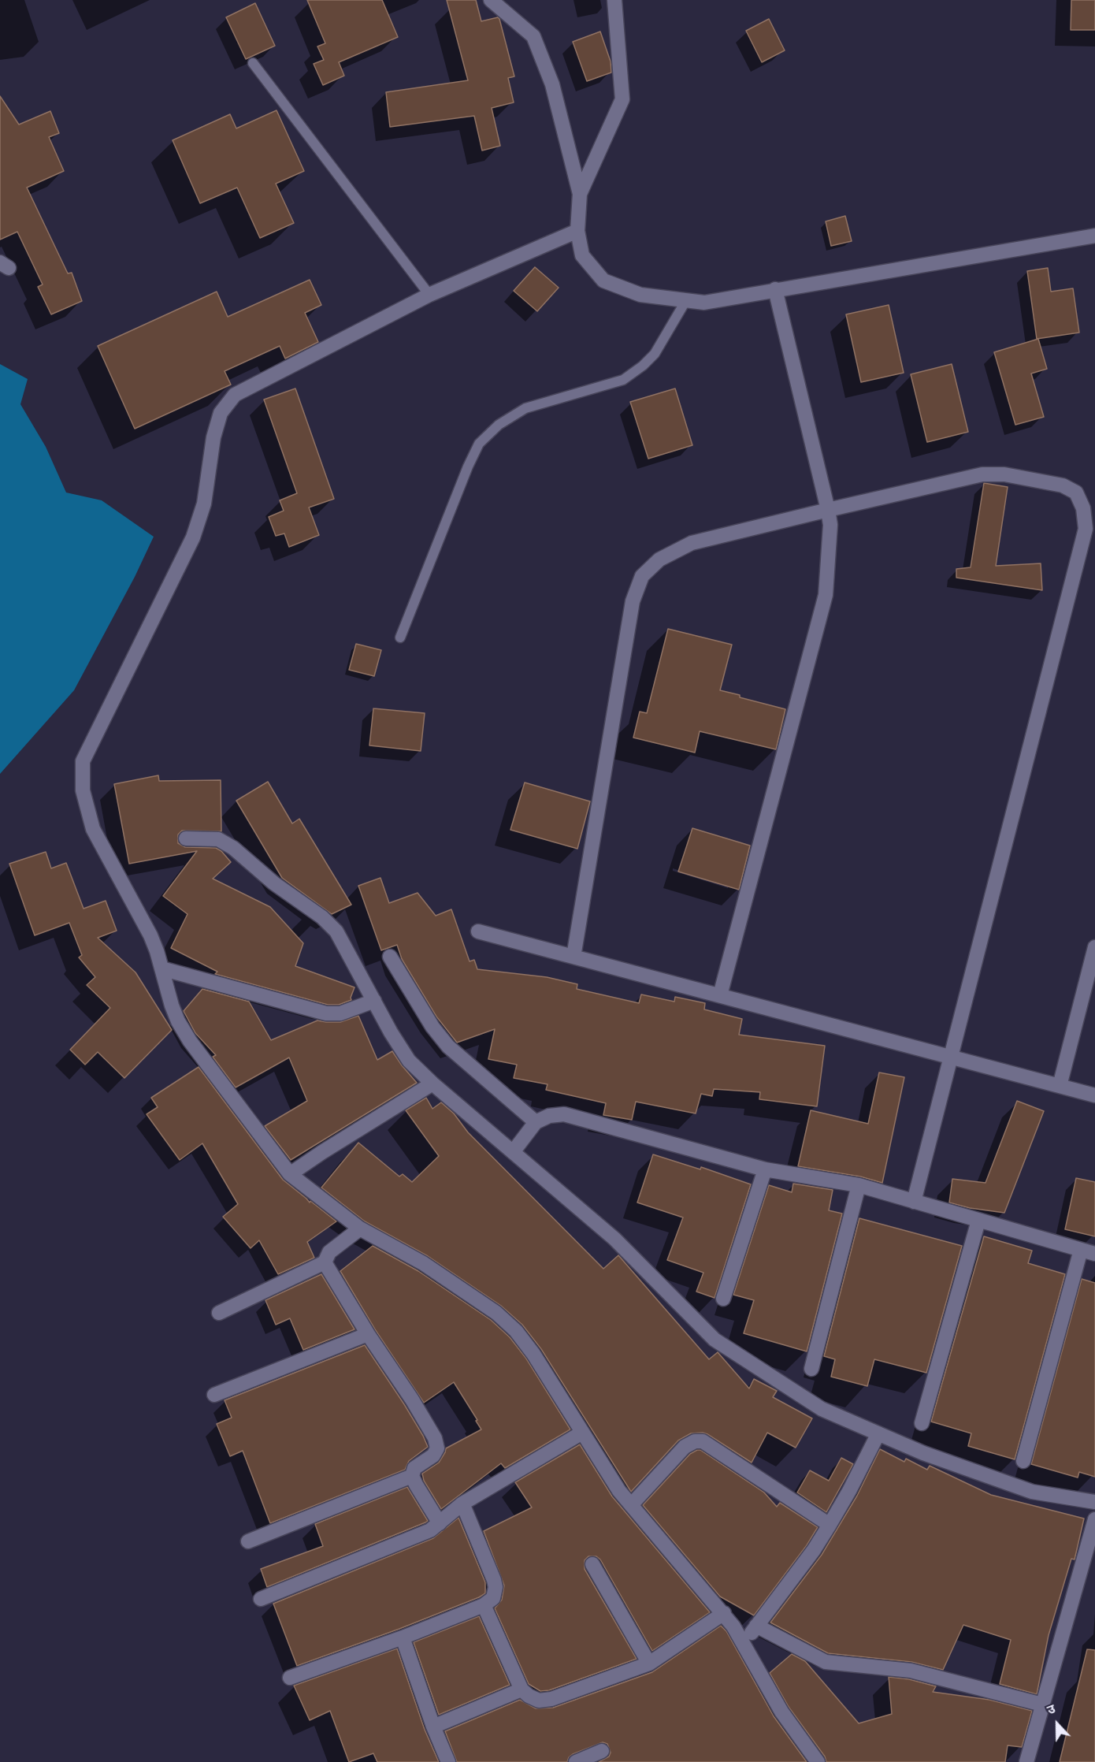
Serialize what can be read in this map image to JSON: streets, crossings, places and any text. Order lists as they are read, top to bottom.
{
  "north": "top"
}
